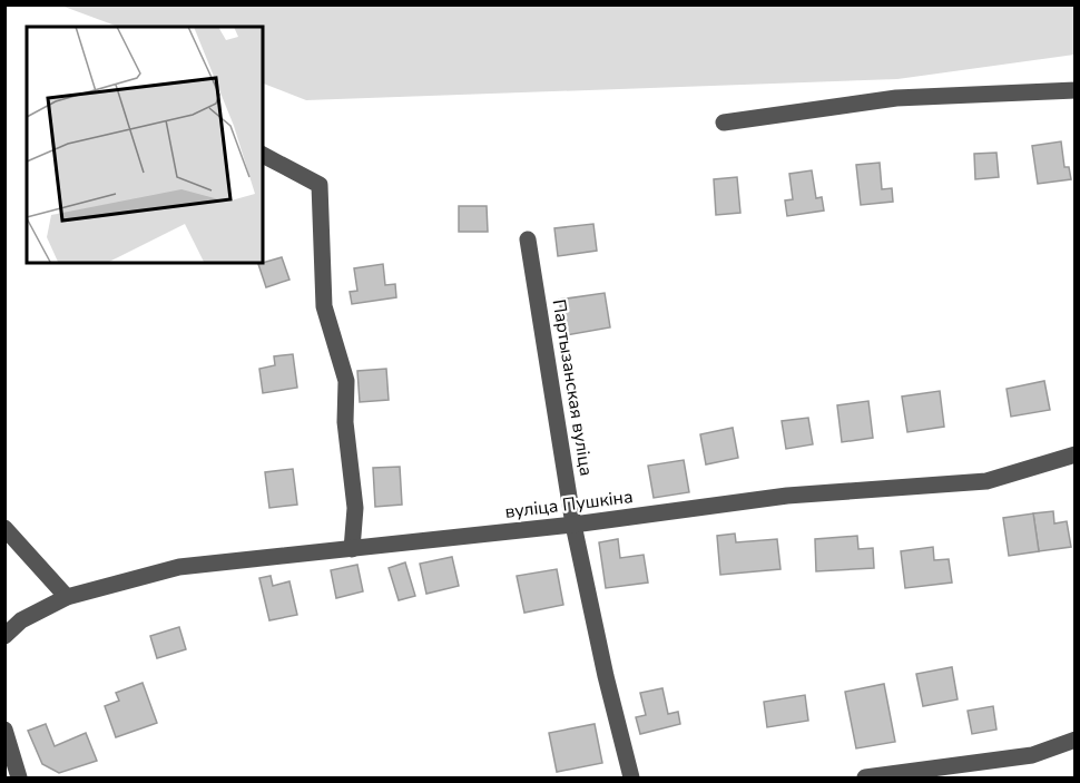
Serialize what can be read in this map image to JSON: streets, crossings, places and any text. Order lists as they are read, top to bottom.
{
  "streets": {
    "street": ["Партызанская вуліца", "вуліца Пушкіна"]
  },
  "crossings": [
    ["Партызанская вуліца", "вуліца Пушкіна"]
  ]
}
